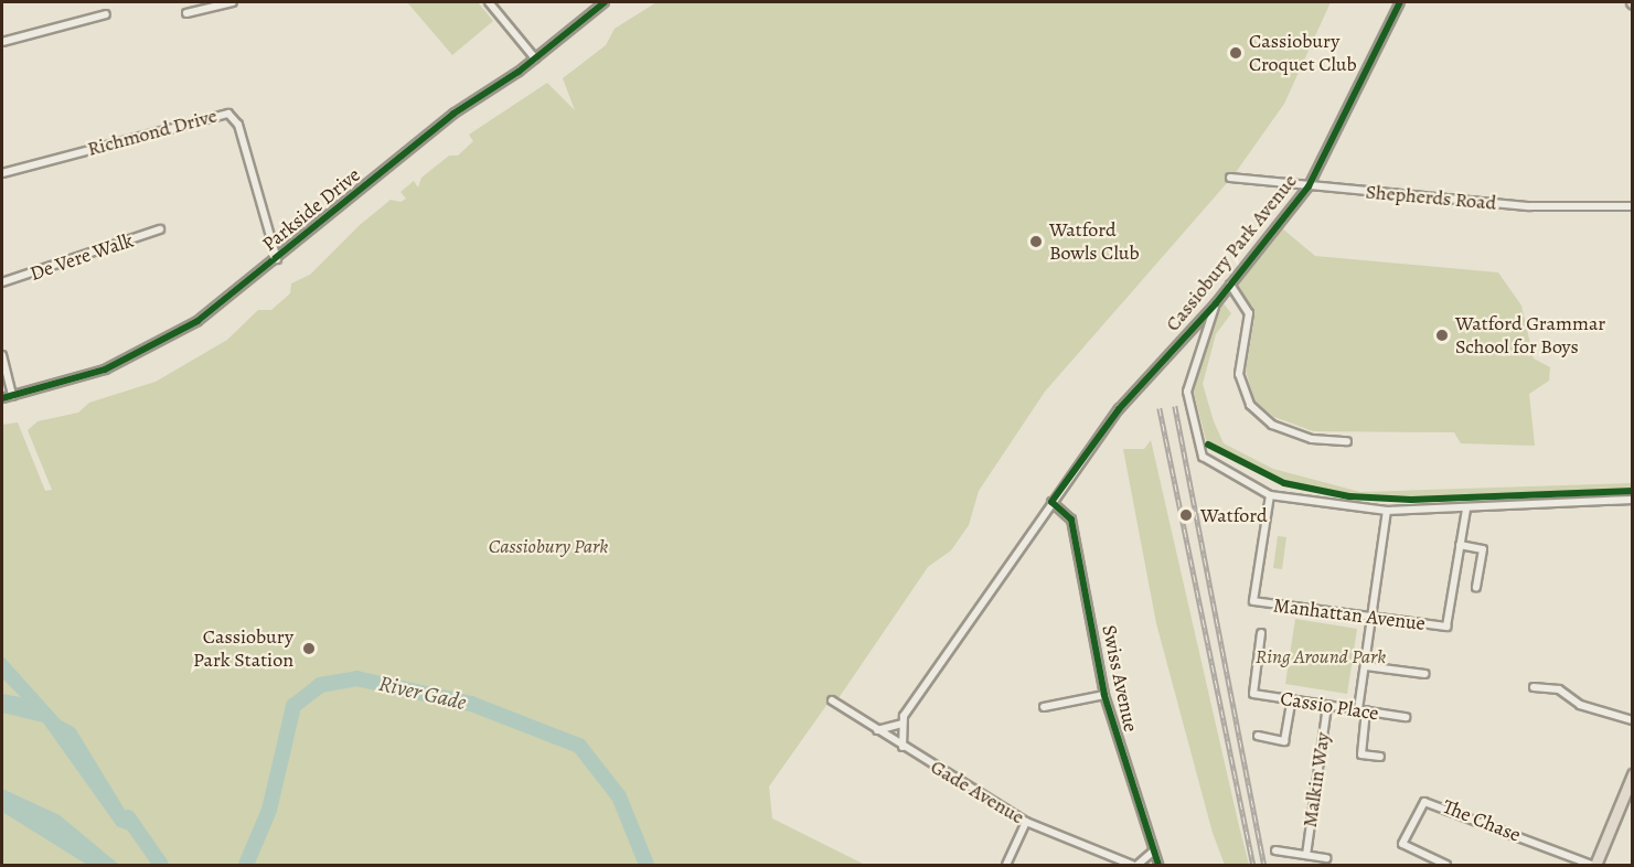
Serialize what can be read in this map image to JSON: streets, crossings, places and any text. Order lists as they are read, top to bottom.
{
  "streets": {
    "street": [
      "Richmond Drive",
      "Shepherds Road",
      "Parkside Drive",
      "Cassiobury Park Avenue",
      "De Vere Walk",
      "Manhattan Avenue",
      "Swiss Avenue",
      "Cassio Place",
      "Malkin Way",
      "Gade Avenue",
      "The Chase"
    ]
  },
  "crossings": [
    ["Richmond Drive", "Parkside Drive"],
    ["Shepherds Road", "Cassiobury Park Avenue"],
    ["Cassiobury Park Avenue", "Swiss Avenue"],
    ["Cassio Place", "Malkin Way"]
  ],
  "water": ["River Gade"],
  "parks": ["Cassiobury Park", "Ring Around Park"],
  "places": [
    "Cassiobury Croquet Club",
    "Watford Bowls Club",
    "Watford Grammar School for Boys",
    "Watford",
    "Cassiobury Park Station"
  ]
}
